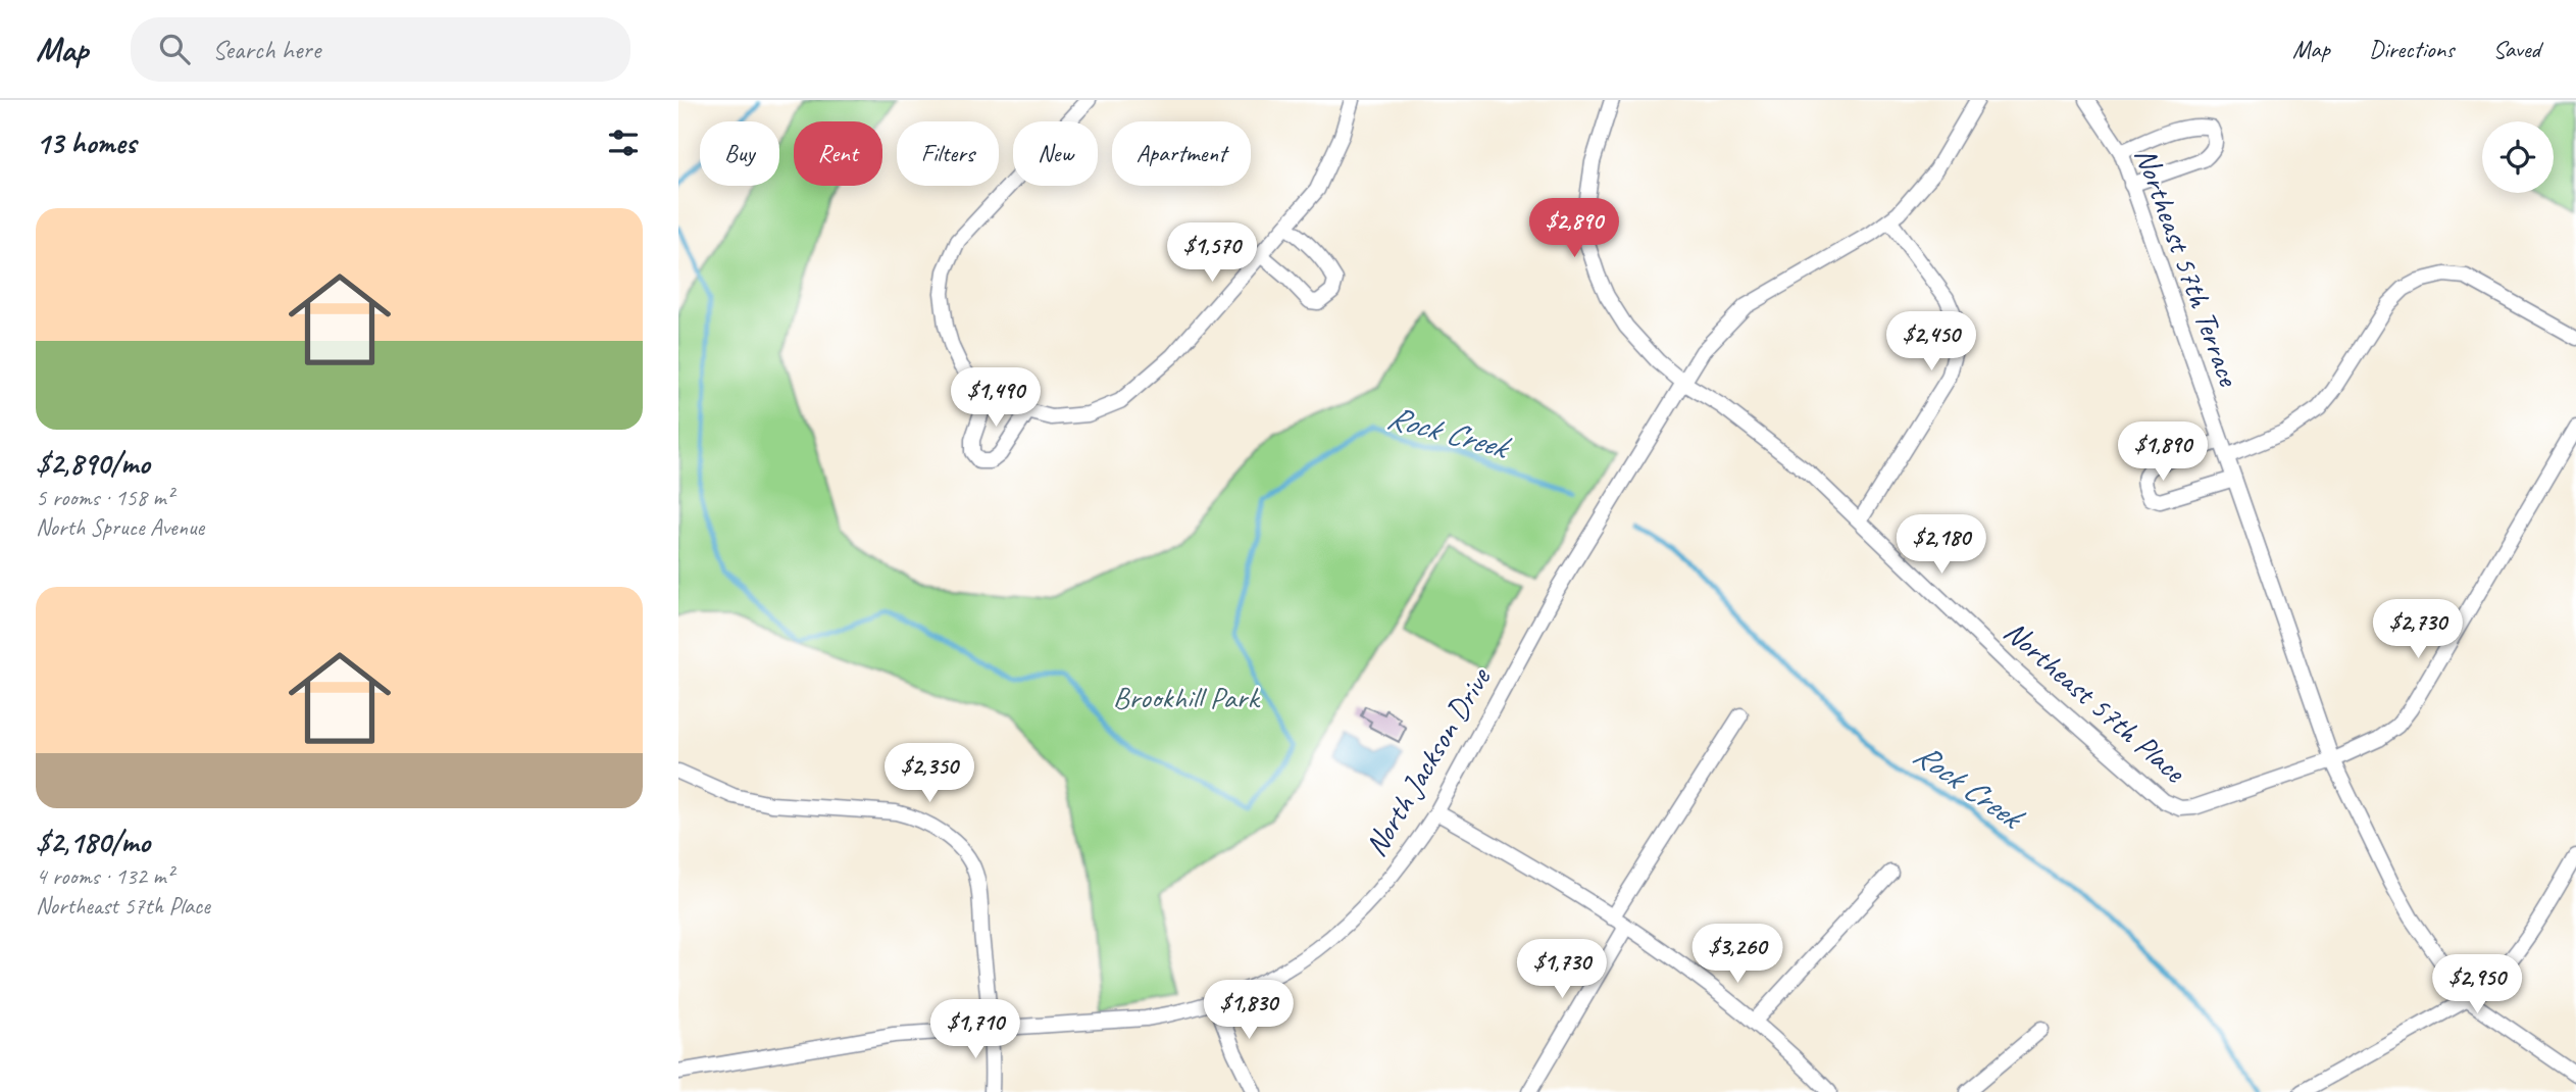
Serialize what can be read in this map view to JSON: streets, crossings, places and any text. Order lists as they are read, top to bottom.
{
  "streets": {
    "street": ["Northeast 57th Terrace", "Northeast 57th Place", "North Jackson Drive"]
  },
  "crossings": [
    ["Northeast 57th Terrace", "Northeast 57th Place"],
    ["Northeast 57th Place", "North Jackson Drive"]
  ],
  "water": ["Rock Creek"],
  "parks": ["Brookhill Park"],
  "page": {
    "header": "Map",
    "search": "Search here",
    "nav": ["Map", "Directions", "Saved"],
    "heading": "13 homes",
    "chip": [
      "Buy",
      "Rent",
      "Filters",
      "New",
      "Apartment"
    ],
    "list": [
      {
        "name": "$2,890/mo",
        "note": "5 rooms · 158 m² · North Spruce Avenue"
      },
      {
        "name": "$2,180/mo",
        "note": "4 rooms · 132 m² · Northeast 57th Place"
      }
    ],
    "price": [
      "$2,890",
      "$1,570",
      "$2,450",
      "$1,490",
      "$1,890",
      "$2,180",
      "$2,730",
      "$2,350",
      "$3,260",
      "$1,730",
      "$2,950",
      "$1,830",
      "$1,710"
    ]
  }
}
